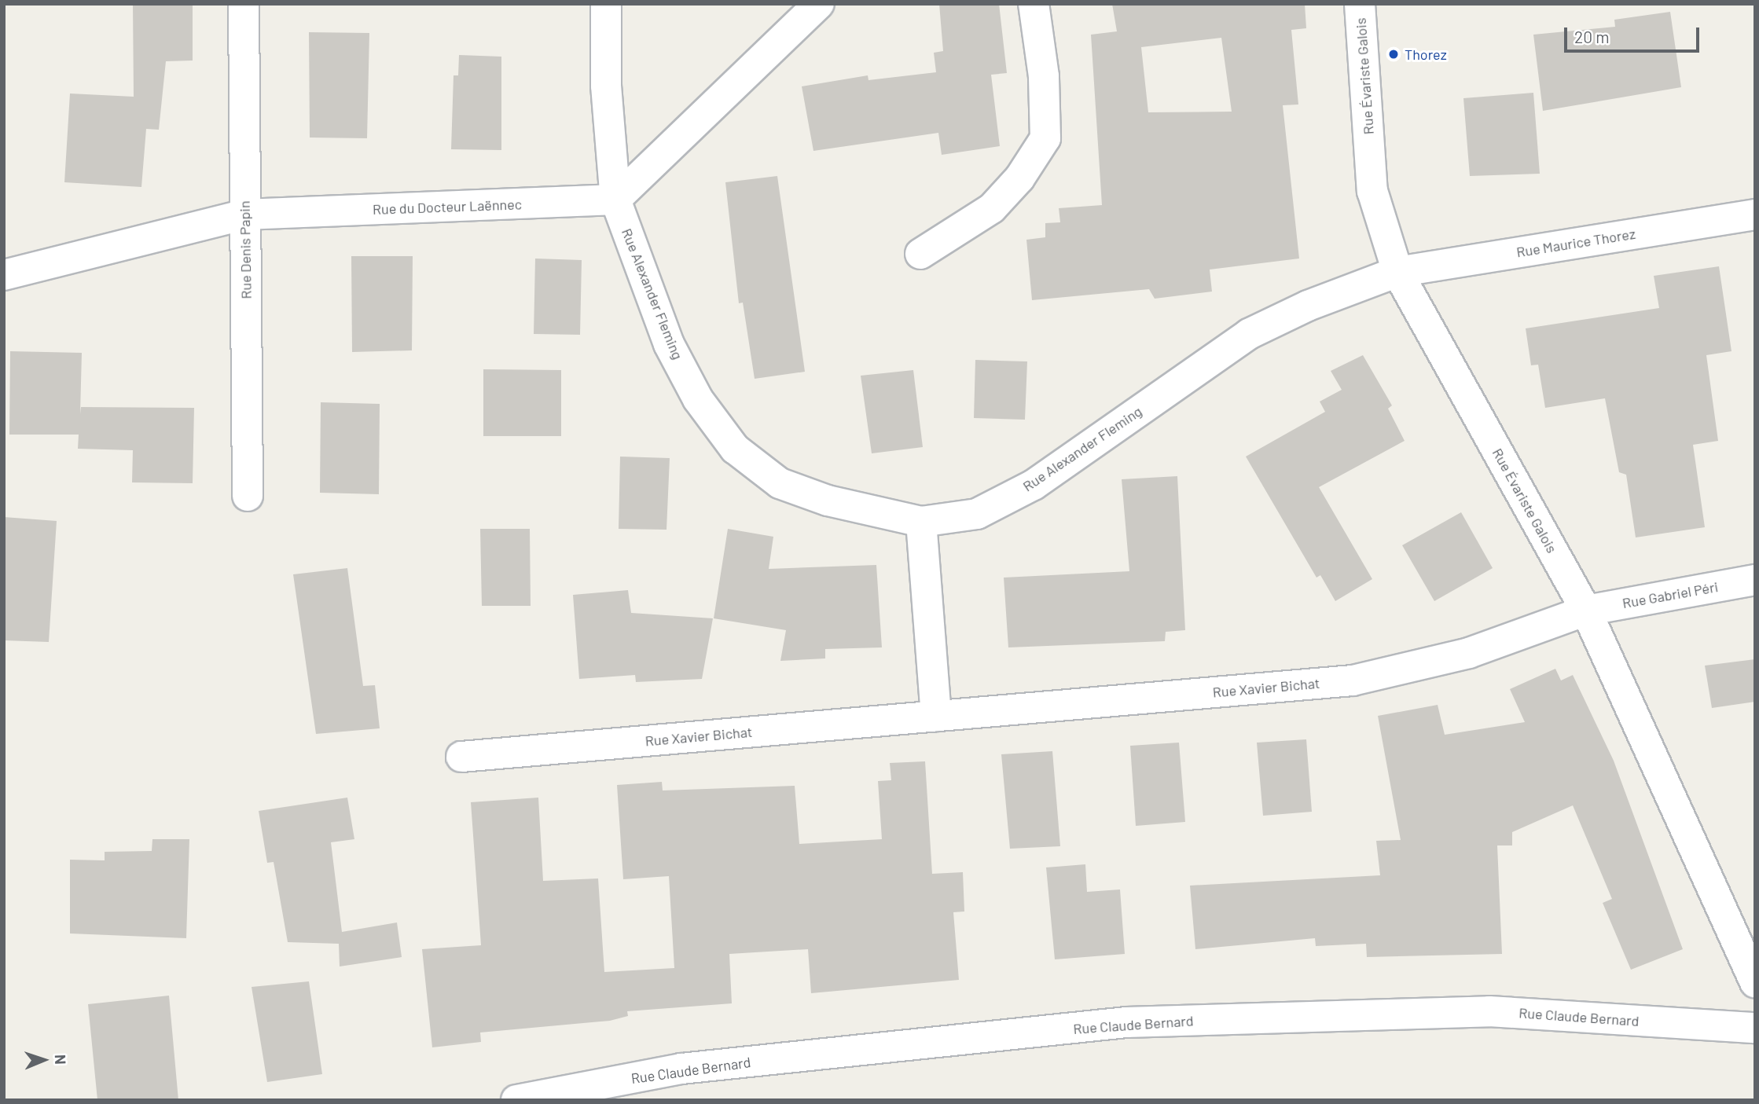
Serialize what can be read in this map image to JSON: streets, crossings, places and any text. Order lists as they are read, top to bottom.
{
  "streets": {
    "street": [
      "Rue Évariste Galois",
      "Rue du Docteur Laënnec",
      "Rue Maurice Thorez",
      "Rue Denis Papin",
      "Rue Alexander Fleming",
      "Rue Gabriel Péri",
      "Rue Xavier Bichat",
      "Rue Claude Bernard"
    ]
  },
  "crossings": [
    ["Rue Évariste Galois", "Rue Maurice Thorez"],
    ["Rue Évariste Galois", "Rue Alexander Fleming"],
    ["Rue Évariste Galois", "Rue Gabriel Péri"],
    ["Rue Évariste Galois", "Rue Xavier Bichat"],
    ["Rue du Docteur Laënnec", "Rue Denis Papin"],
    ["Rue du Docteur Laënnec", "Rue Alexander Fleming"],
    ["Rue Maurice Thorez", "Rue Alexander Fleming"],
    ["Rue Gabriel Péri", "Rue Xavier Bichat"]
  ],
  "places": ["Thorez"],
  "scale_bar": "20 m",
  "north": "right"
}
